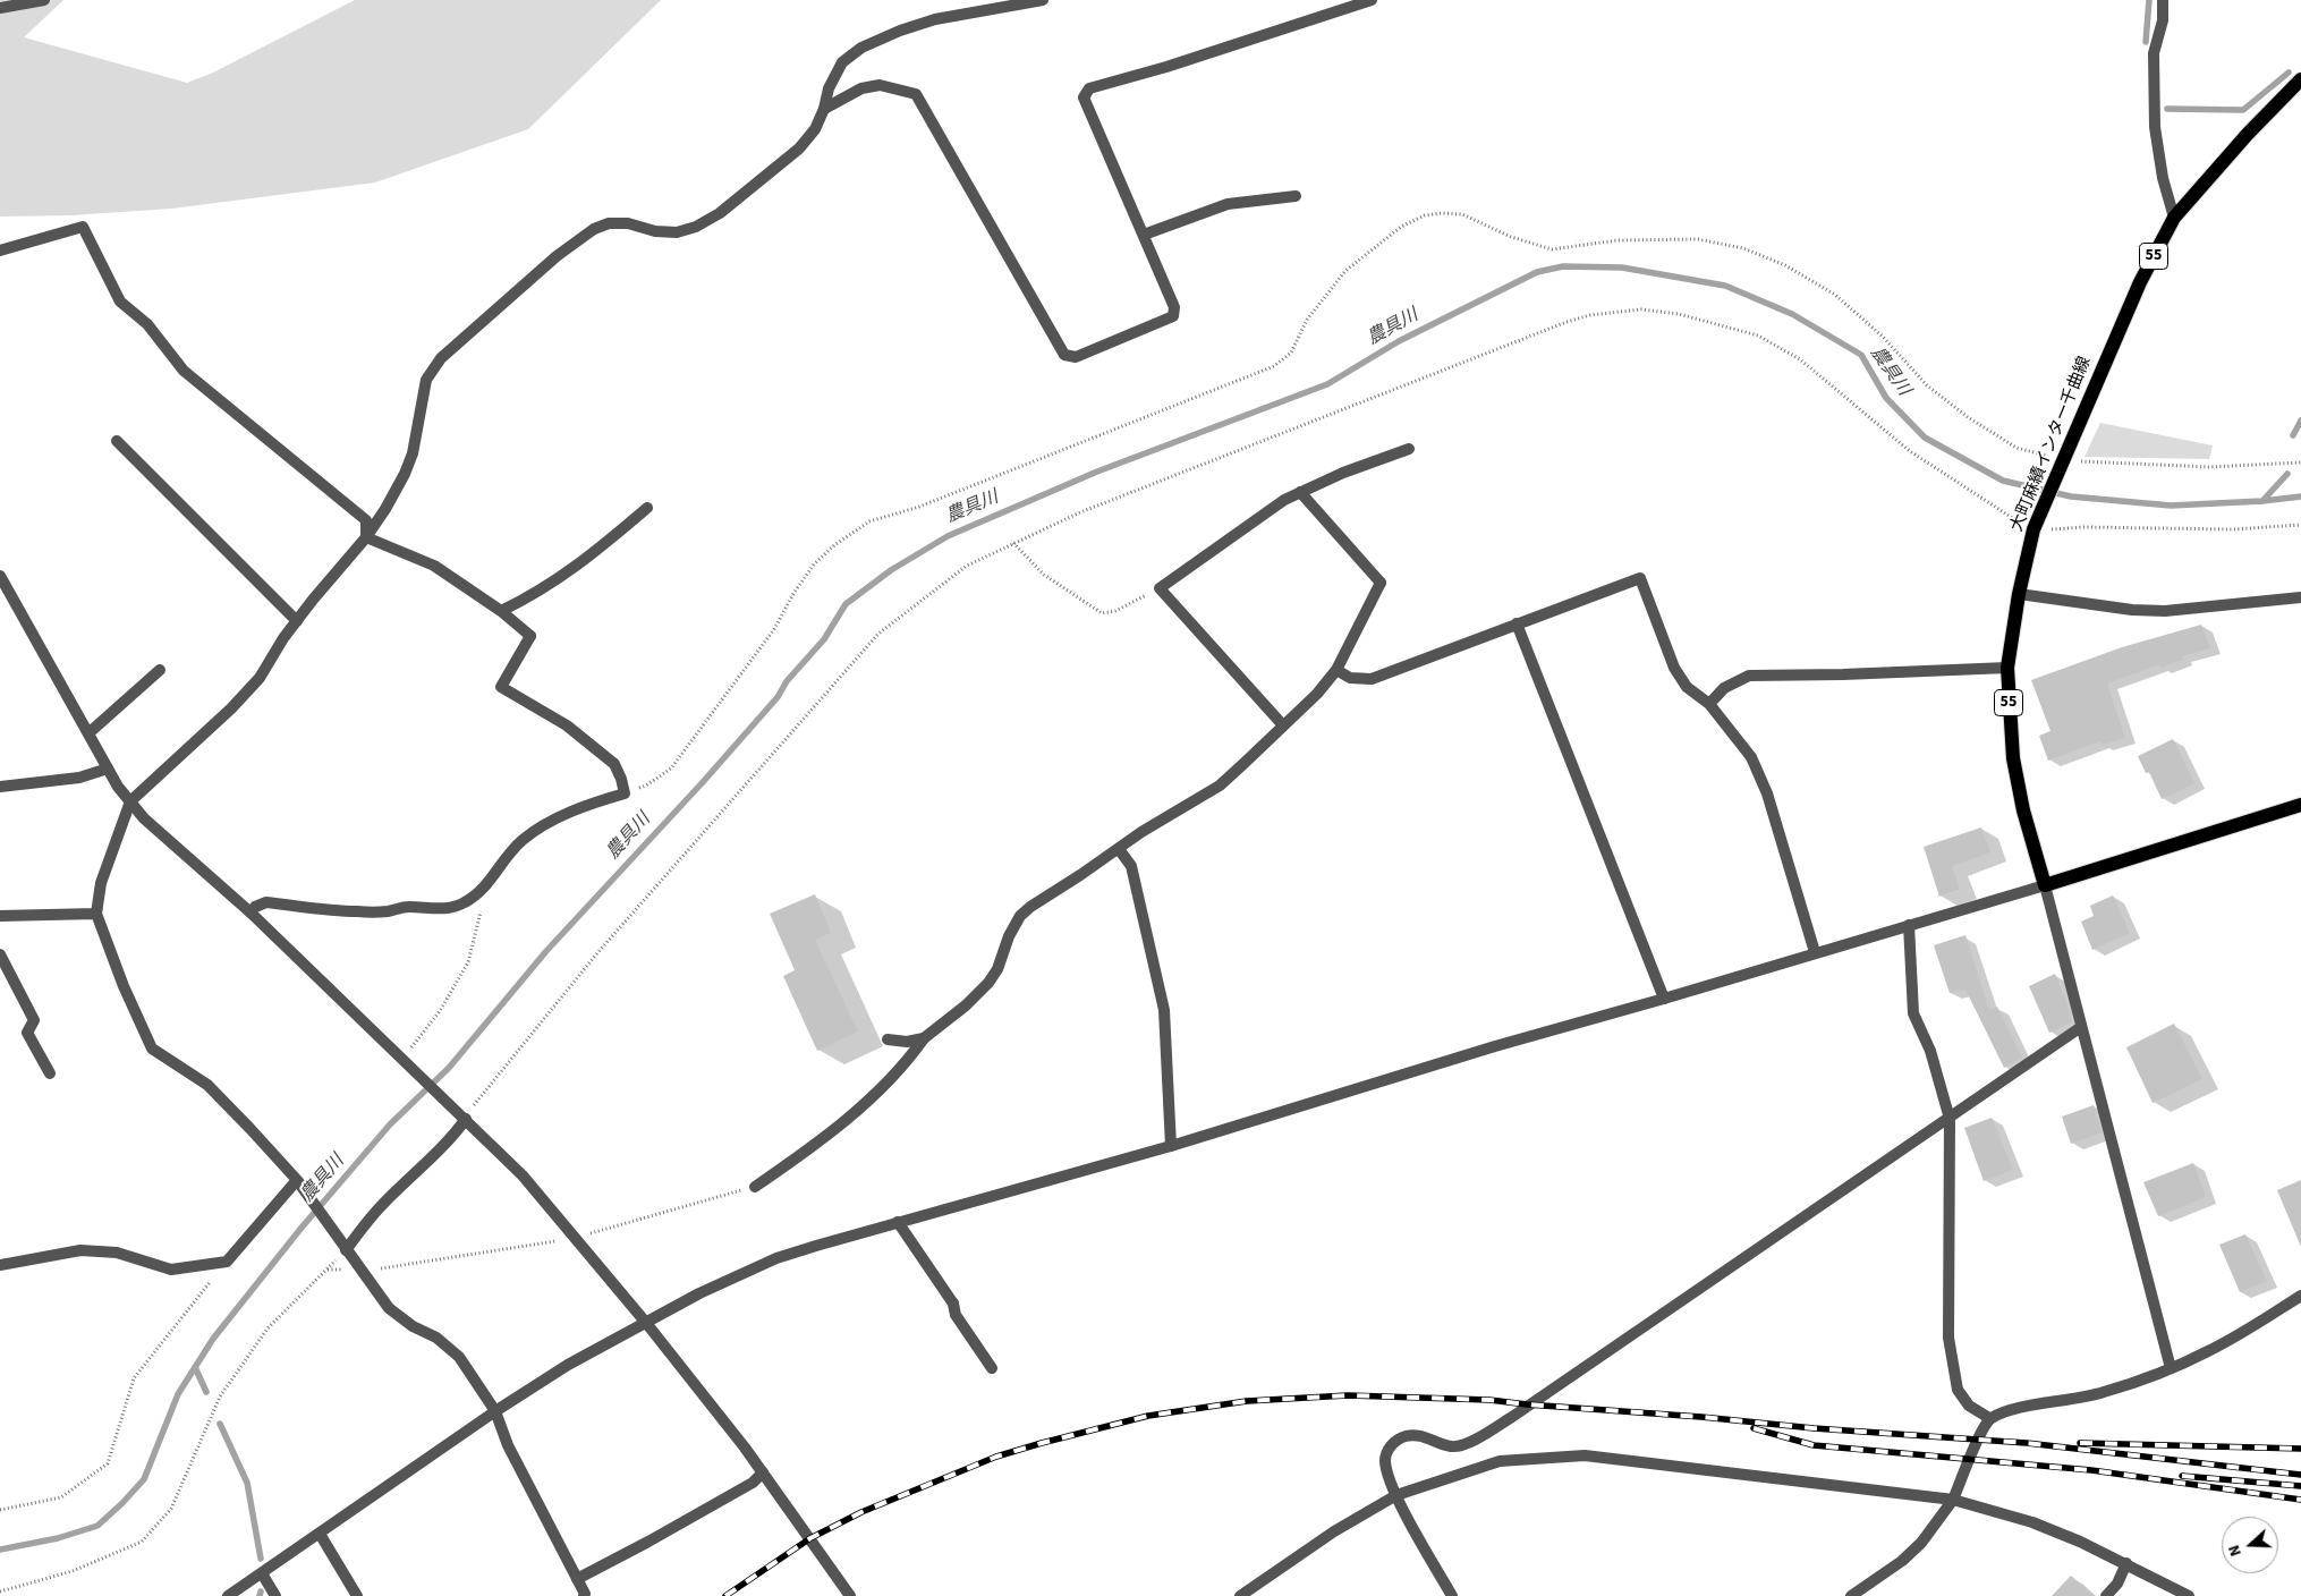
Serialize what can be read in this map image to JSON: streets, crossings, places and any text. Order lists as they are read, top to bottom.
{
  "streets": {
    "main road": ["55", "大町麻績インター千曲線"]
  },
  "water": ["農具川"],
  "north": "left"
}
